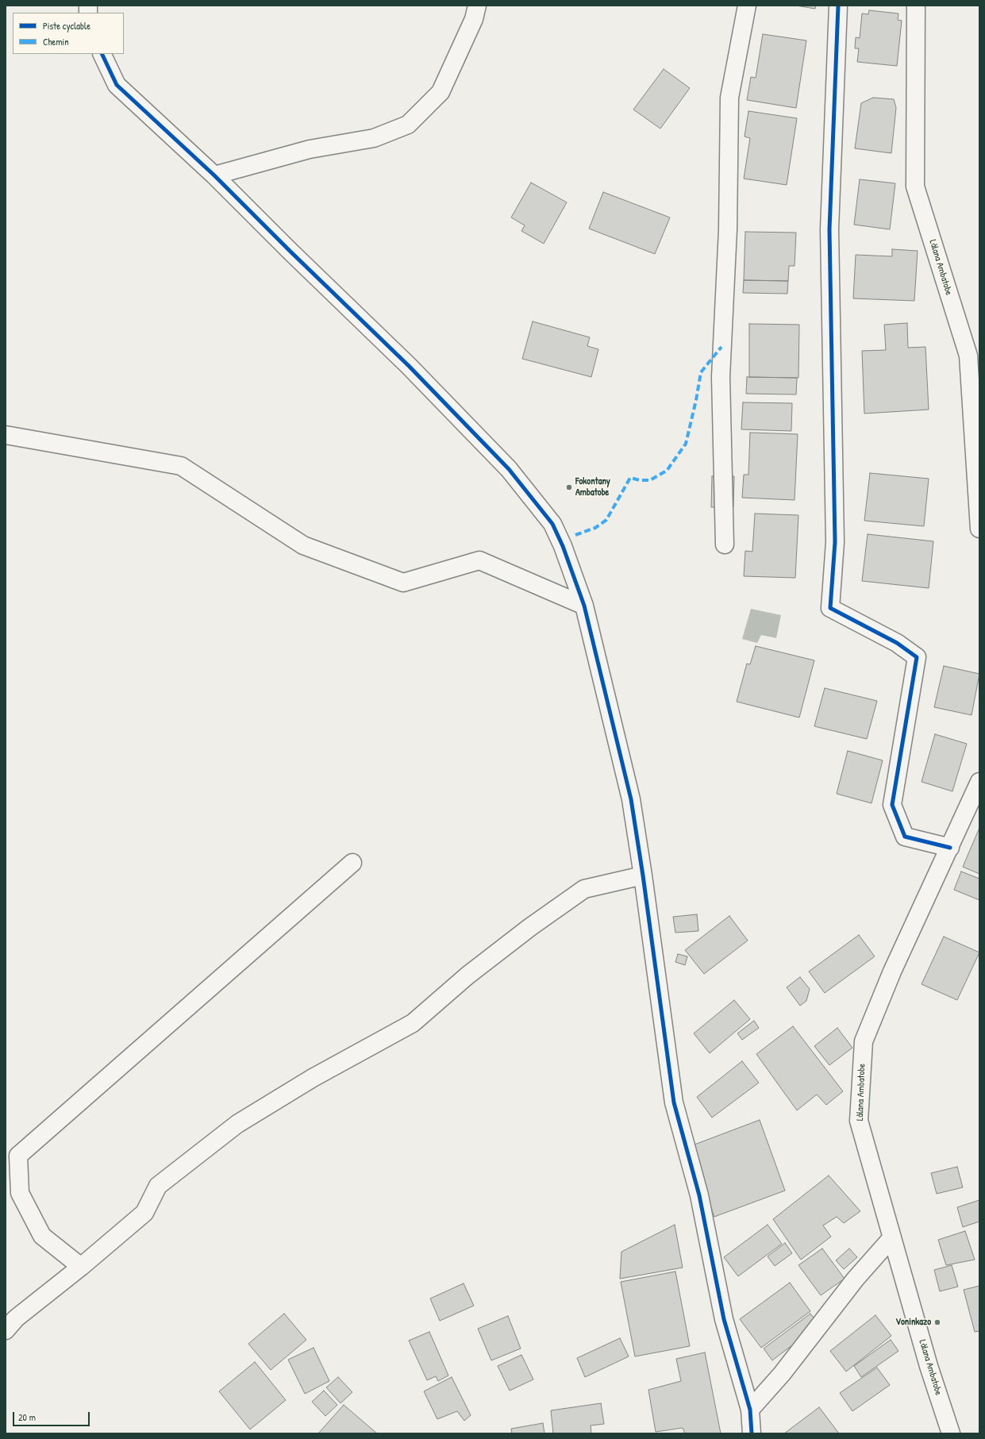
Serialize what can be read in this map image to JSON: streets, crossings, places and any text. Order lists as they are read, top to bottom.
{
  "streets": {
    "street": ["Làlana Ambatobe"]
  },
  "places": ["Fokontany Ambatobe", "Voninkazo"],
  "legend": ["Piste cyclable", "Chemin"],
  "scale_bar": "20 m"
}
